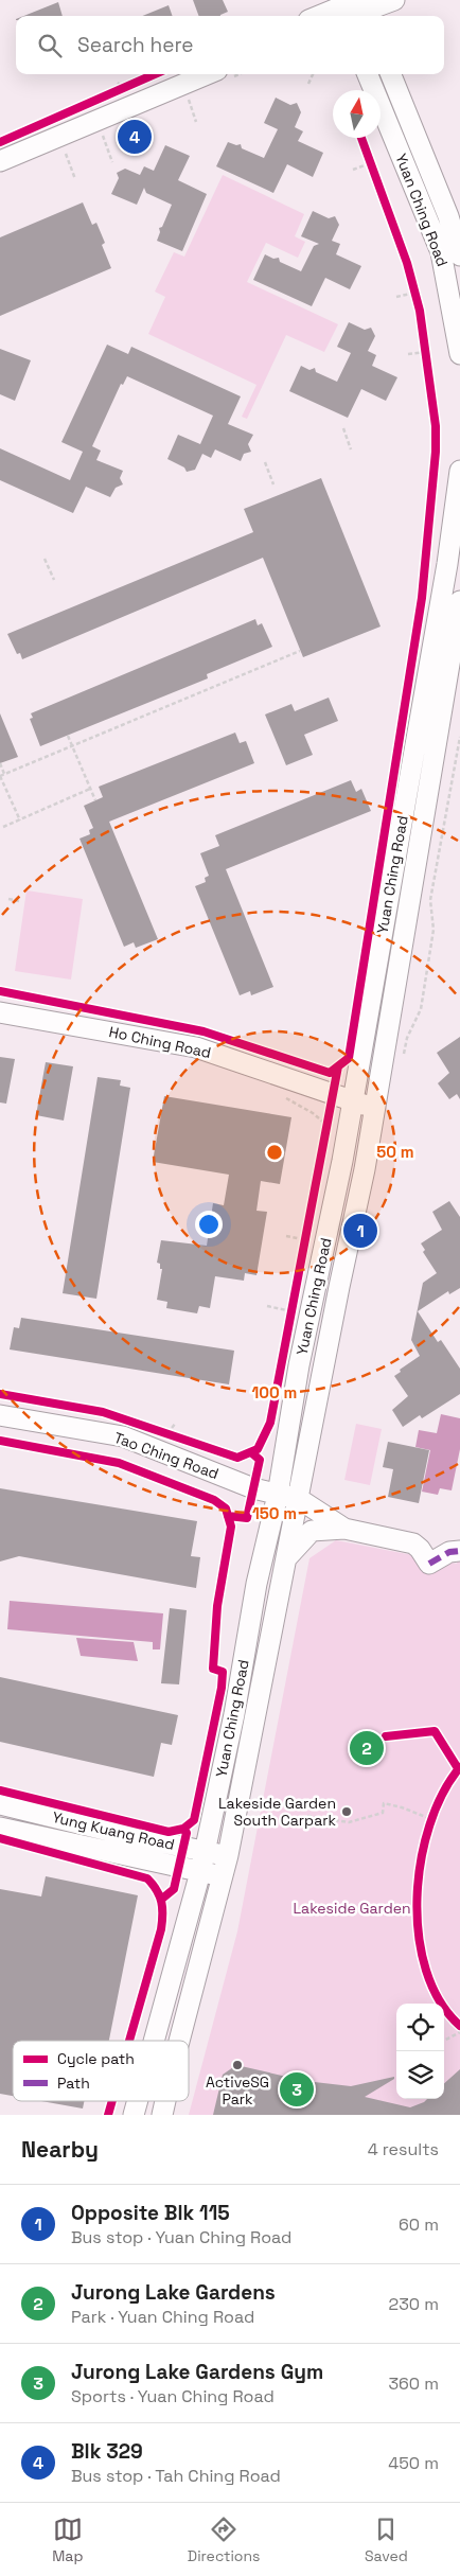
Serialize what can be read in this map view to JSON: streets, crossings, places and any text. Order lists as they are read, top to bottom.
{
  "streets": {
    "street": [
      "Yuan Ching Road",
      "Ho Ching Road",
      "Tao Ching Road",
      "Yung Kuang Road"
    ]
  },
  "crossings": [
    ["Yuan Ching Road", "Ho Ching Road"],
    ["Yuan Ching Road", "Tao Ching Road"],
    ["Yuan Ching Road", "Yung Kuang Road"]
  ],
  "parks": ["Lakeside Garden"],
  "places": ["Lakeside Garden South Carpark", "ActiveSG Park"],
  "legend": ["Cycle path", "Path"],
  "north": "top",
  "page": {
    "search": "Search here",
    "pins": [
      "4",
      "1",
      "2",
      "3"
    ],
    "heading": ["Nearby", "4 results"],
    "list": [
      {
        "mark": "1",
        "name": "Opposite Blk 115",
        "note": "Bus stop · Yuan Ching Road",
        "value": "60 m"
      },
      {
        "mark": "2",
        "name": "Jurong Lake Gardens",
        "note": "Park · Yuan Ching Road",
        "value": "230 m"
      },
      {
        "mark": "3",
        "name": "Jurong Lake Gardens Gym",
        "note": "Sports · Yuan Ching Road",
        "value": "360 m"
      },
      {
        "mark": "4",
        "name": "Blk 329",
        "note": "Bus stop · Tah Ching Road",
        "value": "450 m"
      }
    ],
    "nav": ["Map", "Directions", "Saved"]
  },
  "rings": ["50 m", "100 m", "150 m"]
}
